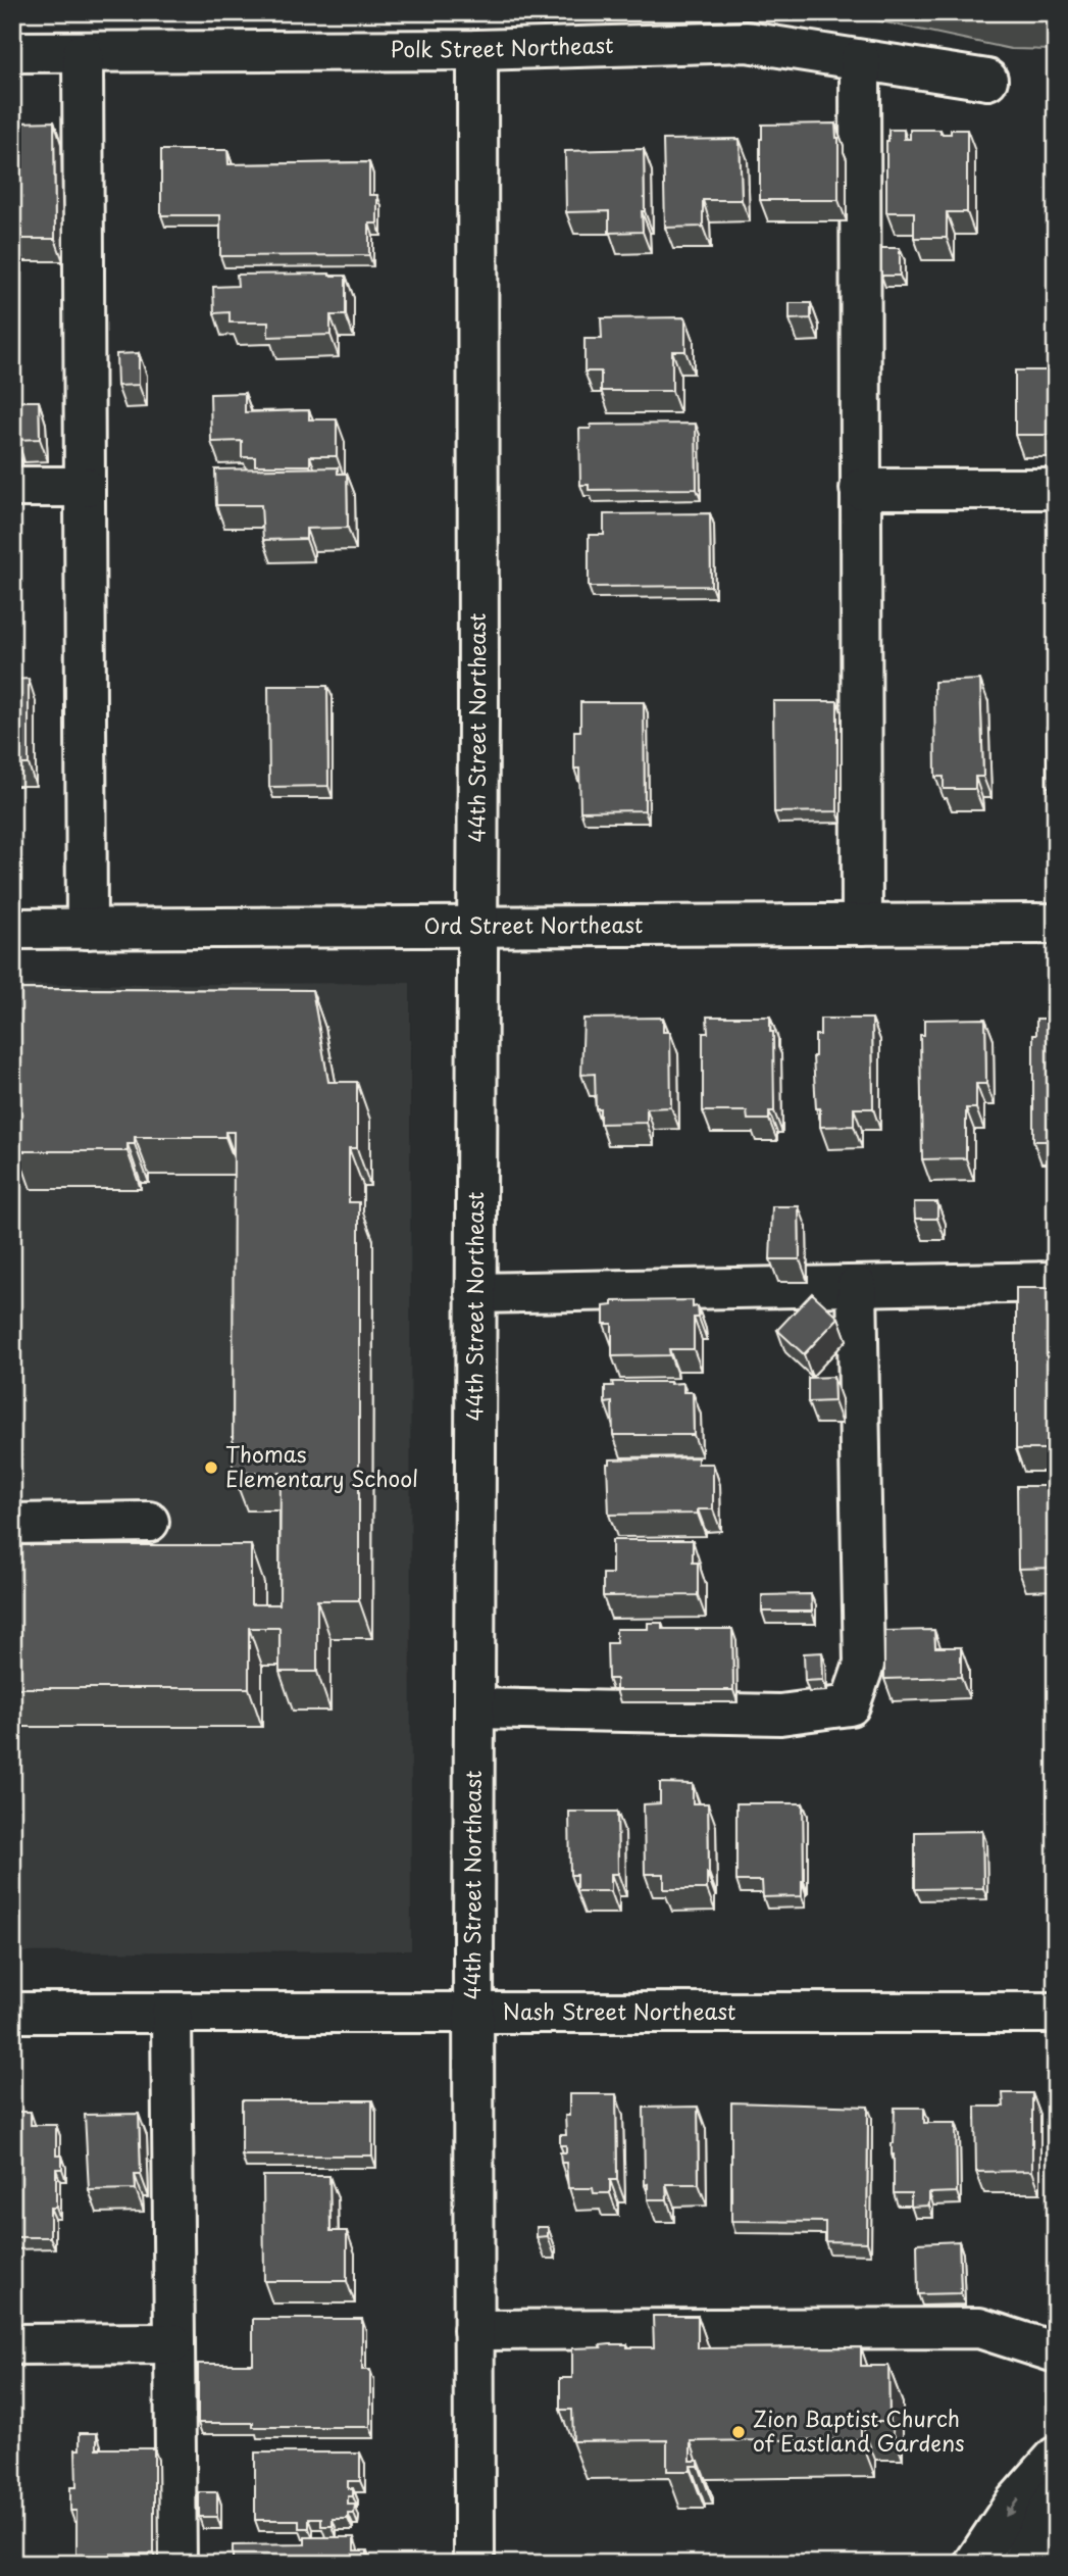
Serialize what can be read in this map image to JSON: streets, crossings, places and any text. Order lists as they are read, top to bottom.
{
  "streets": {
    "main road": [
      "Polk Street Northeast",
      "44th Street Northeast",
      "Ord Street Northeast",
      "Nash Street Northeast"
    ]
  },
  "crossings": [
    ["Polk Street Northeast", "44th Street Northeast"],
    ["44th Street Northeast", "Ord Street Northeast"],
    ["44th Street Northeast", "Nash Street Northeast"]
  ],
  "places": ["Thomas Elementary School", "Zion Baptist Church of Eastland Gardens"]
}
